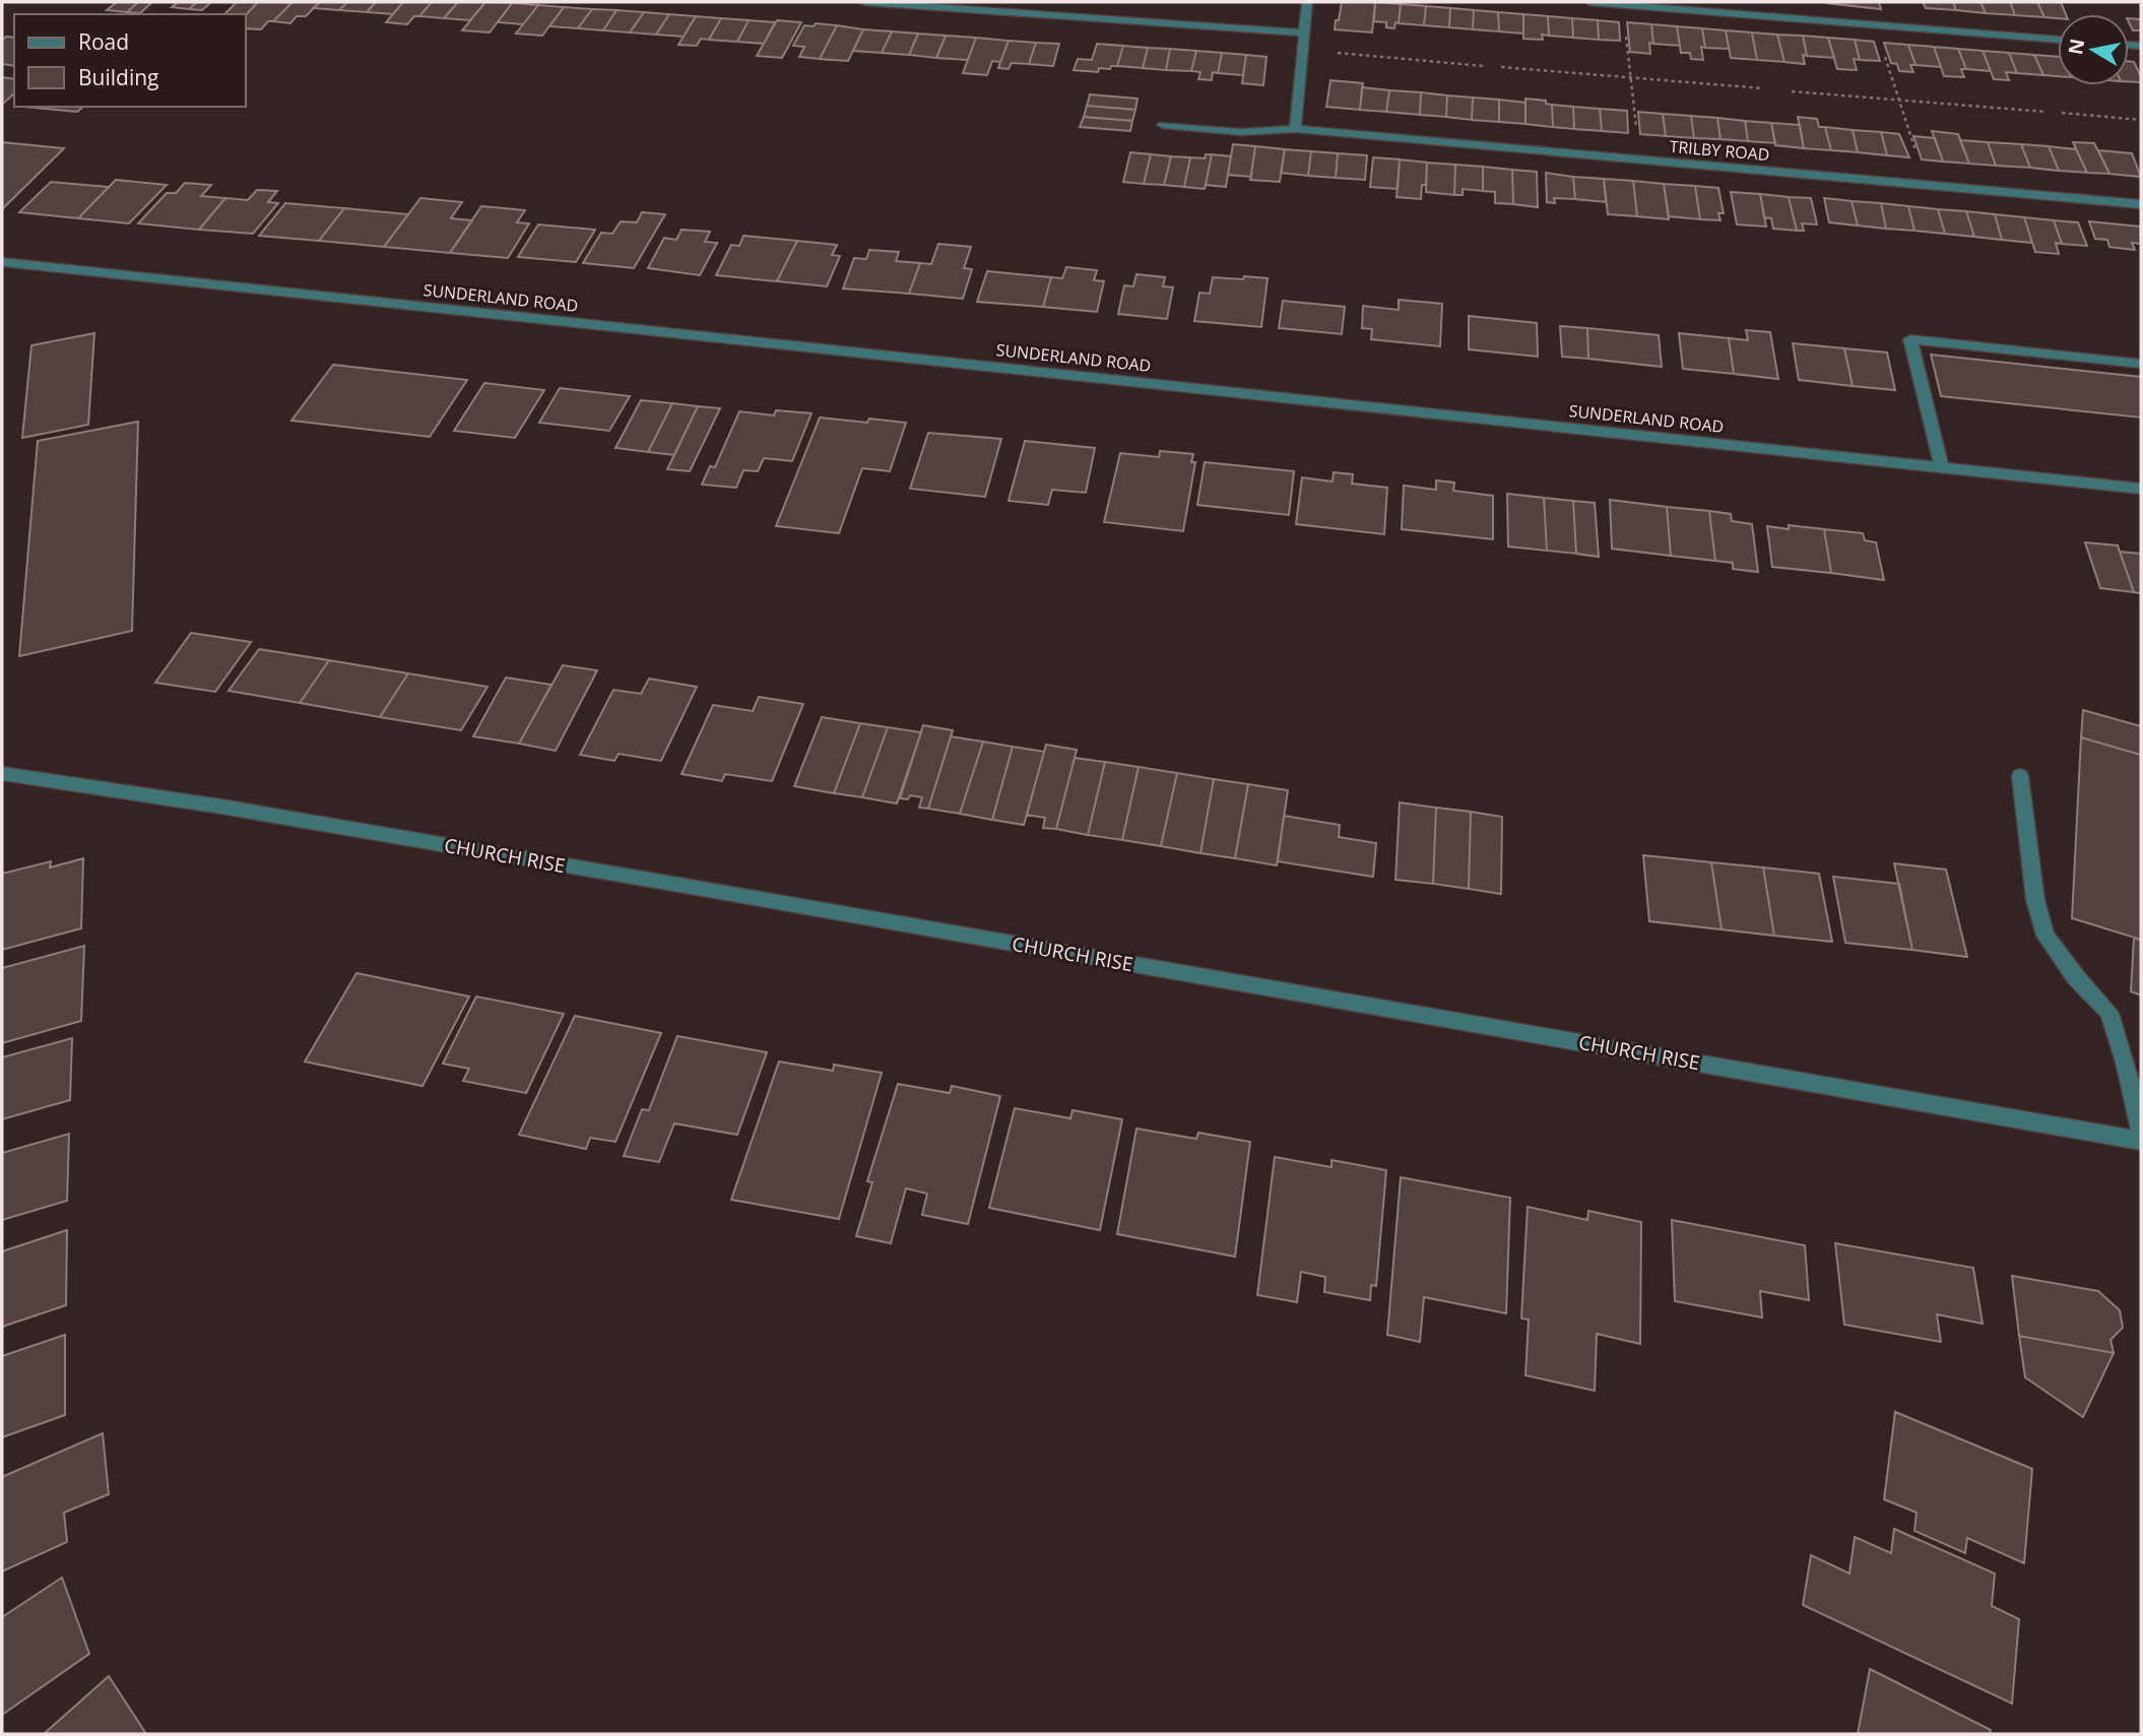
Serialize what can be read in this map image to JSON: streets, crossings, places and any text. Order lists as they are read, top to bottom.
{
  "streets": {
    "street": ["TRILBY ROAD", "SUNDERLAND ROAD", "CHURCH RISE"]
  },
  "legend": ["Road", "Building"],
  "north": "left"
}
